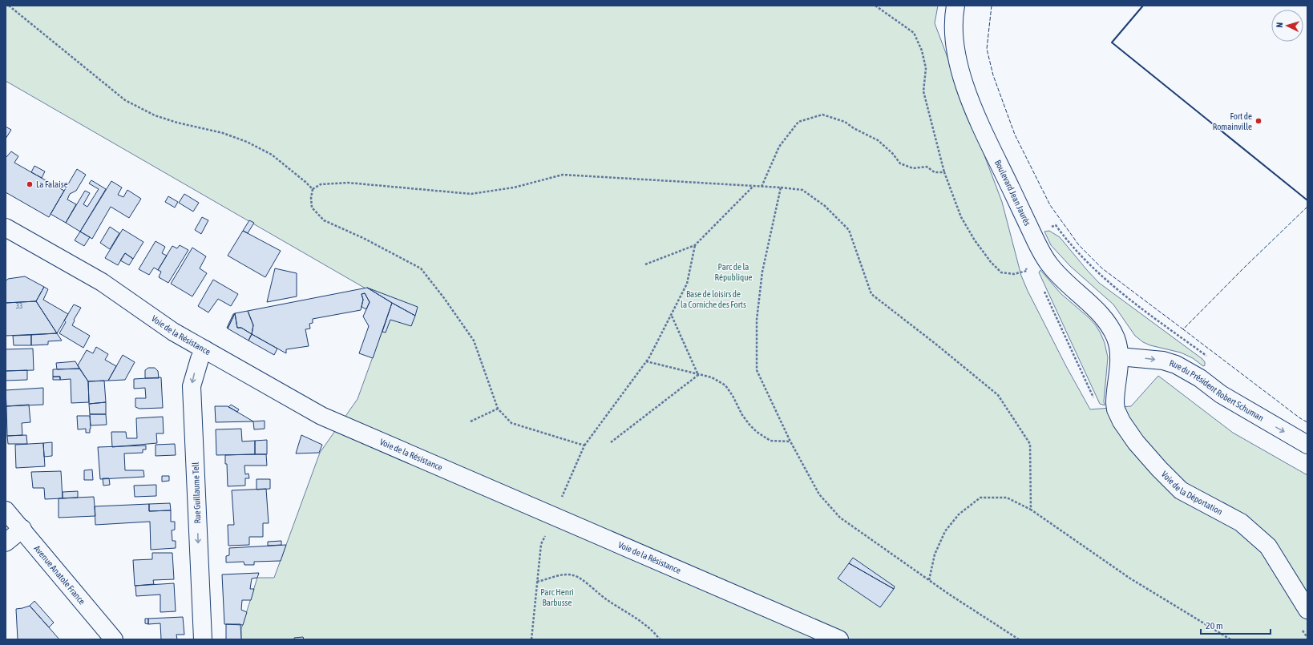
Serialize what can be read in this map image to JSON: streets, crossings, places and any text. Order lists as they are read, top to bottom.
{
  "streets": {
    "street": [
      "Boulevard Jean Jaurès",
      "Voie de la Résistance",
      "Rue du Président Robert Schuman",
      "Voie de la Déportation",
      "Rue Guillaume Tell",
      "Avenue Anatole France"
    ]
  },
  "crossings": [
    ["Boulevard Jean Jaurès", "Rue du Président Robert Schuman"],
    ["Boulevard Jean Jaurès", "Voie de la Déportation"],
    ["Voie de la Résistance", "Rue Guillaume Tell"],
    ["Rue du Président Robert Schuman", "Voie de la Déportation"]
  ],
  "one_way": ["Rue du Président Robert Schuman", "Rue Guillaume Tell"],
  "parks": ["Parc de la République", "Base de loisirs de la Corniche des Forts", "Parc Henri Barbusse"],
  "places": ["Fort de Romainville", "La Falaise"],
  "house_numbers": ["33"],
  "scale_bar": "20 m",
  "north": "left"
}
